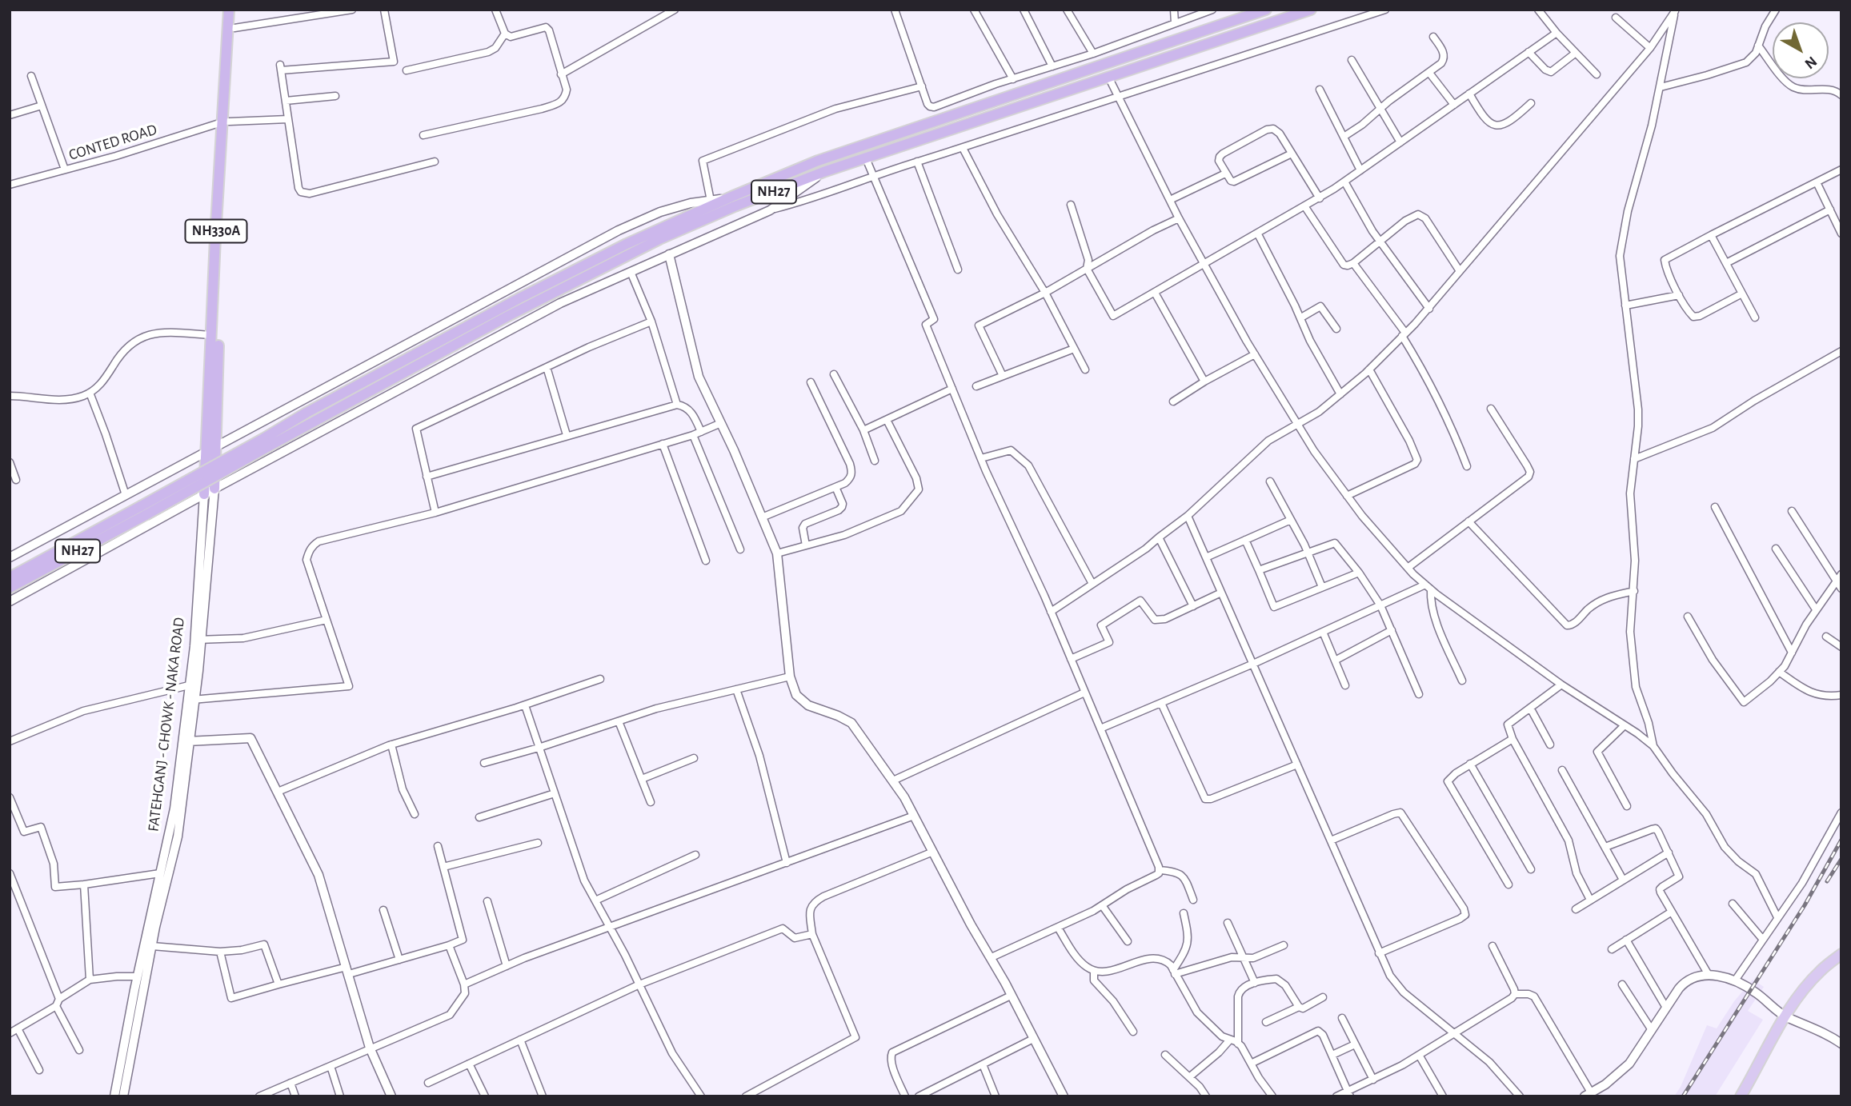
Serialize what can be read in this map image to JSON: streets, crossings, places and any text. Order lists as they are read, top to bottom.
{
  "streets": {
    "highway": ["NH27", "NH330A", "FATEHGANJ - CHOWK - NAKA ROAD"],
    "street": ["CONTED ROAD"]
  },
  "crossings": [
    ["CONTED ROAD", "NH330A"],
    ["NH330A", "FATEHGANJ - CHOWK - NAKA ROAD"]
  ],
  "north": "bottom right"
}
